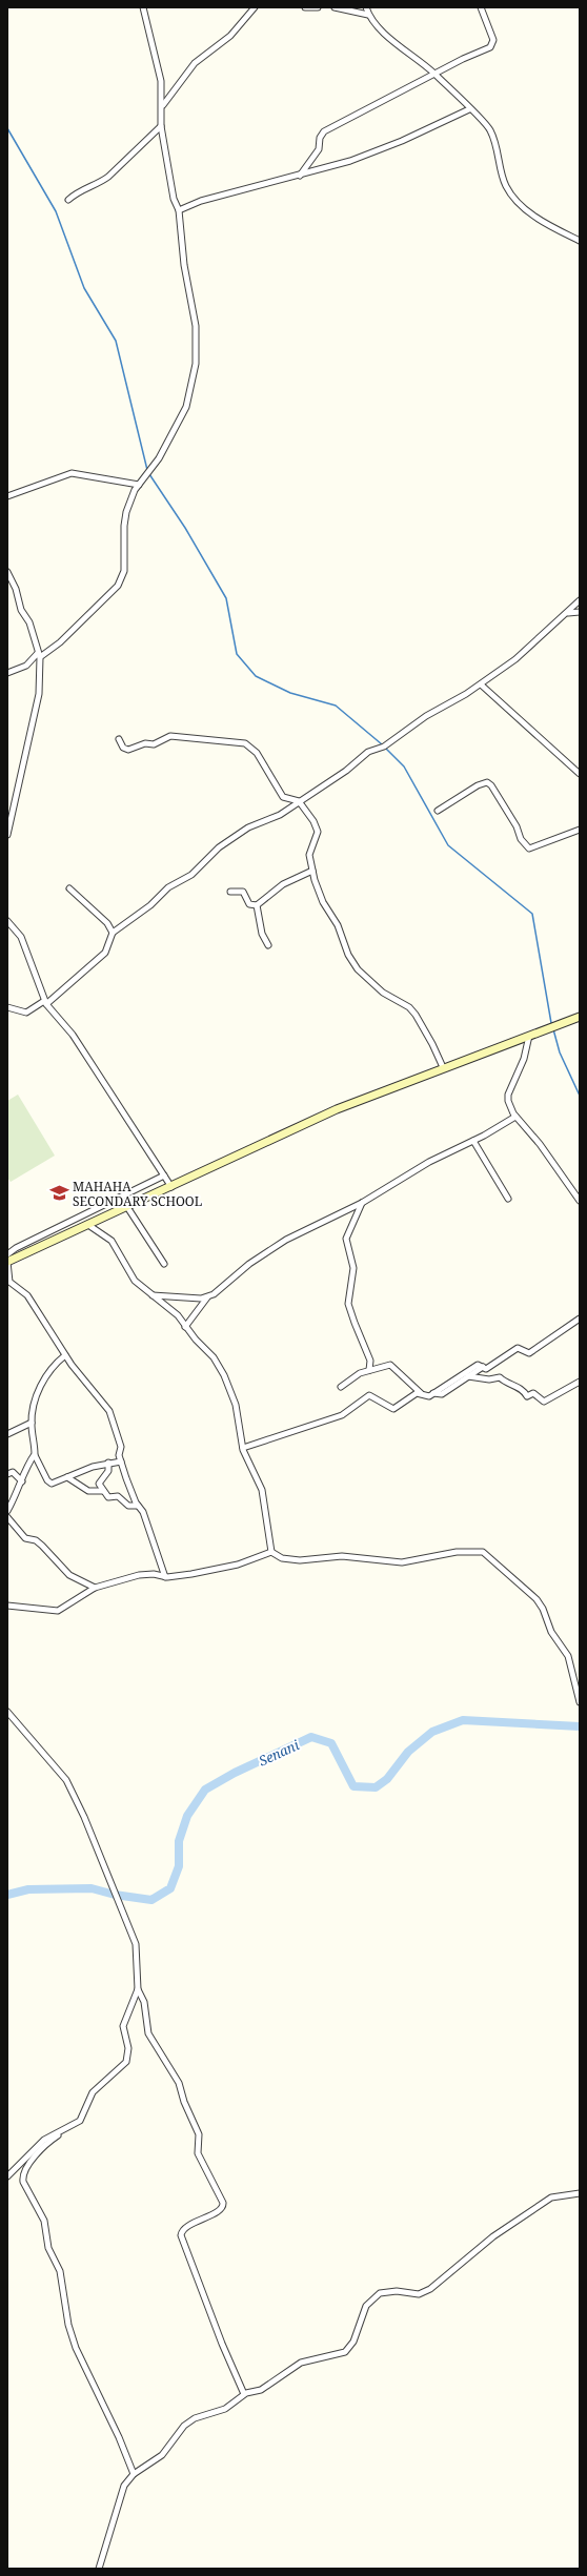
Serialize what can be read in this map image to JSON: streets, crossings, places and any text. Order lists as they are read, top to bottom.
{
  "water": ["Senani"],
  "places": {
    "school or university": ["MAHAHA SECONDARY SCHOOL"]
  }
}
